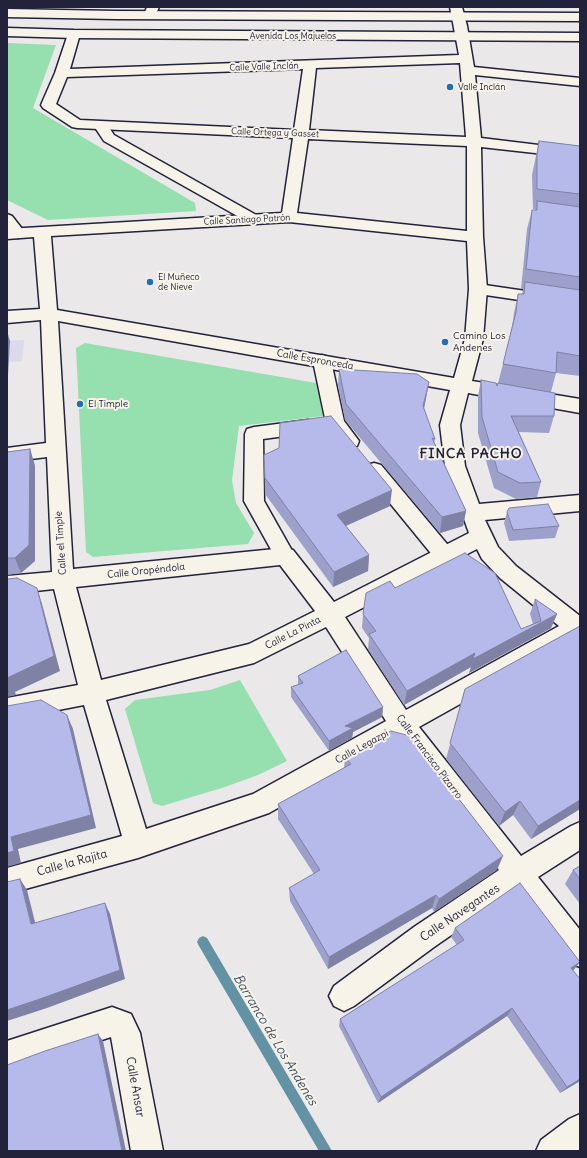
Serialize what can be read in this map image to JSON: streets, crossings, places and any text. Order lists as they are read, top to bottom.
{
  "streets": {
    "street": [
      "Avenida Los Majuelos",
      "Calle Valle Inclán",
      "Calle Ortega y Gasset",
      "Calle Santiago Patrón",
      "Calle Espronceda",
      "Calle el Timple",
      "Calle Oropéndola",
      "Calle La Pinta",
      "Calle Legazpi",
      "Calle Francisco Pizarro",
      "Calle la Rajita",
      "Calle Navegantes",
      "Calle Ansar"
    ]
  },
  "crossings": [
    ["Calle Valle Inclán", "Calle Ortega y Gasset"],
    ["Calle Santiago Patrón", "Calle el Timple"],
    ["Calle Espronceda", "Calle el Timple"],
    ["Calle el Timple", "Calle Oropéndola"],
    ["Calle el Timple", "Calle La Pinta"],
    ["Calle el Timple", "Calle Legazpi"],
    ["Calle el Timple", "Calle la Rajita"],
    ["Calle Oropéndola", "Calle Francisco Pizarro"],
    ["Calle La Pinta", "Calle Francisco Pizarro"],
    ["Calle Legazpi", "Calle Francisco Pizarro"],
    ["Calle Legazpi", "Calle la Rajita"],
    ["Calle Francisco Pizarro", "Calle Navegantes"]
  ],
  "districts": ["FINCA PACHO"],
  "water": ["Barranco de Los Andenes"],
  "places": [
    "Valle Inclán",
    "El Muñeco de Nieve",
    "Camino Los Andenes",
    "El Timple"
  ]
}
